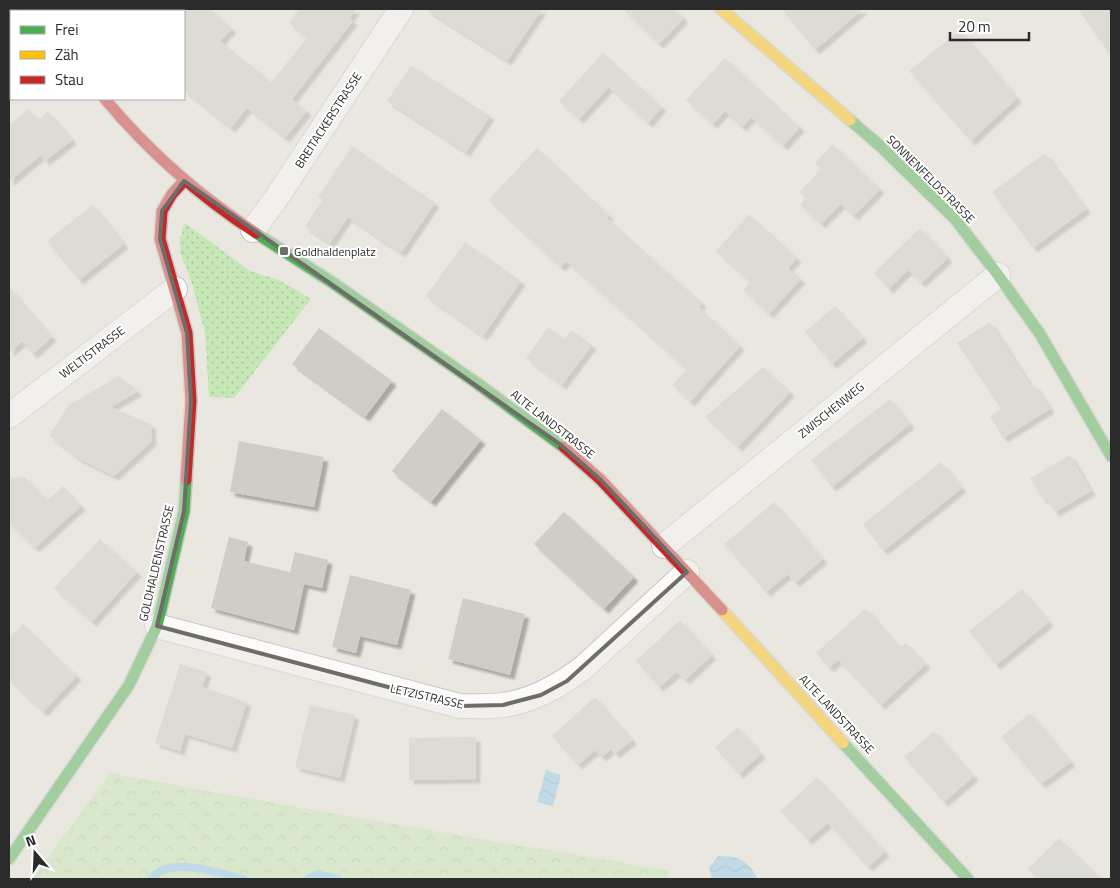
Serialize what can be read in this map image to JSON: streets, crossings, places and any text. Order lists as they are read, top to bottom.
{
  "streets": {
    "street": [
      "BREITACKERSTRASSE",
      "SONNENFELDSTRASSE",
      "WELTISTRASSE",
      "ZWISCHENWEG",
      "ALTE LANDSTRASSE",
      "GOLDHALDENSTRASSE",
      "LETZISTRASSE"
    ]
  },
  "crossings": [
    ["BREITACKERSTRASSE", "ALTE LANDSTRASSE"],
    ["SONNENFELDSTRASSE", "ZWISCHENWEG"],
    ["WELTISTRASSE", "GOLDHALDENSTRASSE"],
    ["ZWISCHENWEG", "ALTE LANDSTRASSE"],
    ["ALTE LANDSTRASSE", "GOLDHALDENSTRASSE"],
    ["ALTE LANDSTRASSE", "LETZISTRASSE"],
    ["GOLDHALDENSTRASSE", "LETZISTRASSE"]
  ],
  "places": {
    "transit": ["Goldhaldenplatz"]
  },
  "legend": ["Frei", "Zäh", "Stau"],
  "scale_bar": "20 m",
  "north": "top"
}
